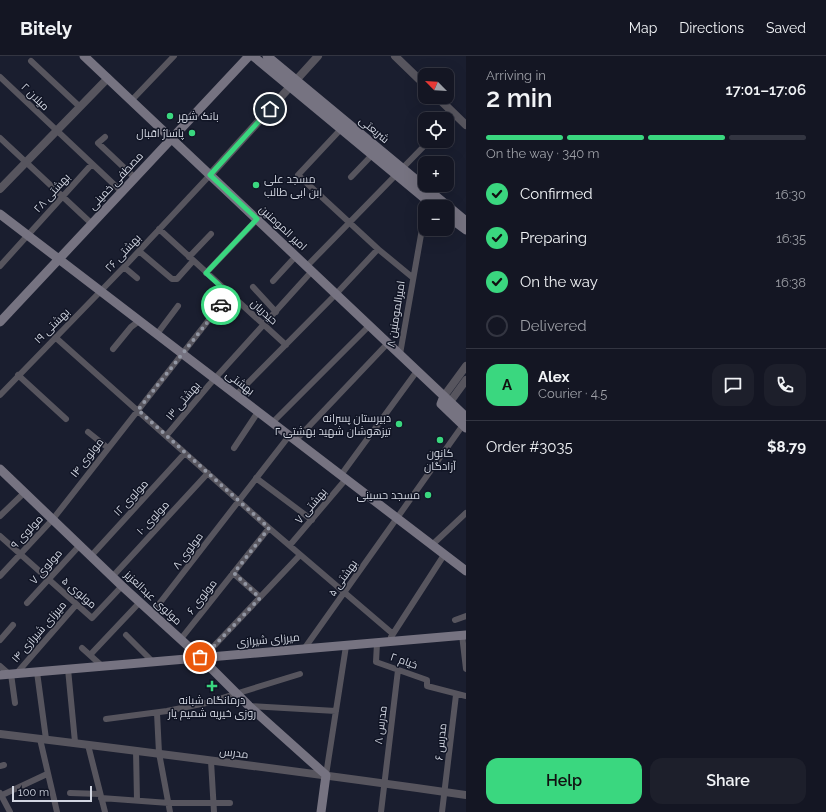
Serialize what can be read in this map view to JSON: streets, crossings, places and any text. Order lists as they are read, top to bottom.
{
  "streets": {
    "main road": [
      "شریعتی",
      "مصطفی خمینی",
      "امیر المومنین",
      "بهشتی",
      "مولوی عبدالعزیز",
      "میرزای شیرازی"
    ],
    "street": [
      "میلان ۲",
      "بهشتی ۲۸",
      "بهشتی ۲۶",
      "حیدریان",
      "امیرالمومنین ۸",
      "بهشتی ۱۹",
      "بهشتی ۱۳",
      "مولوی ۱۴",
      "مولوی ۱۲",
      "بهشتی ۷",
      "مولوی ۱۰",
      "مولوی ۹",
      "مولوی ۸",
      "مولوی ۷",
      "بهشتی ۵",
      "مولوی ۵",
      "مولوی ۶",
      "میرزای شیرازی ۱۴",
      "خیام ۲",
      "مدرس ۸",
      "مدرس ۶",
      "مدرس"
    ]
  },
  "crossings": [
    ["میلان ۲", "مصطفی خمینی"],
    ["میلان ۲", "بهشتی ۲۸"],
    ["شریعتی", "بهشتی ۱۳"],
    ["مصطفی خمینی", "امیر المومنین"],
    ["مصطفی خمینی", "بهشتی"],
    ["بهشتی ۲۸", "بهشتی"],
    ["امیر المومنین", "بهشتی ۲۶"],
    ["امیر المومنین", "امیرالمومنین ۸"],
    ["امیر المومنین", "بهشتی ۱۳"],
    ["امیر المومنین", "بهشتی ۷"],
    ["امیر المومنین", "مولوی ۸"],
    ["امیر المومنین", "بهشتی ۵"],
    ["بهشتی ۲۶", "حیدریان"],
    ["بهشتی ۲۶", "بهشتی ۱۹"],
    ["بهشتی ۲۶", "بهشتی"],
    ["حیدریان", "بهشتی ۱۳"],
    ["حیدریان", "مولوی ۱۴"],
    ["بهشتی ۱۹", "بهشتی"],
    ["بهشتی", "بهشتی ۱۳"],
    ["بهشتی", "مولوی ۱۴"],
    ["بهشتی", "بهشتی ۷"],
    ["بهشتی", "مولوی ۸"],
    ["بهشتی", "بهشتی ۵"],
    ["مولوی ۱۴", "مولوی ۹"],
    ["مولوی ۱۴", "مولوی عبدالعزیز"],
    ["مولوی ۱۲", "مولوی عبدالعزیز"],
    ["مولوی ۱۰", "مولوی عبدالعزیز"],
    ["مولوی ۹", "مولوی ۵"],
    ["مولوی ۹", "مولوی عبدالعزیز"],
    ["مولوی ۸", "مولوی عبدالعزیز"],
    ["مولوی ۷", "مولوی ۵"],
    ["مولوی ۷", "مولوی عبدالعزیز"],
    ["بهشتی ۵", "میرزای شیرازی"],
    ["مولوی ۵", "مولوی عبدالعزیز"],
    ["مولوی ۵", "میرزای شیرازی ۱۴"],
    ["مولوی ۶", "مولوی عبدالعزیز"],
    ["مولوی عبدالعزیز", "میرزای شیرازی"],
    ["مولوی عبدالعزیز", "مدرس"],
    ["میرزای شیرازی ۱۴", "میرزای شیرازی"],
    ["میرزای شیرازی", "خیام ۲"],
    ["خیام ۲", "مدرس ۸"],
    ["خیام ۲", "مدرس ۶"],
    ["مدرس ۸", "مدرس"],
    ["مدرس ۶", "مدرس"]
  ],
  "places": {
    "other": [
      "بانک شهر",
      "پاساژ اقبال",
      "مسجد علی ابن ابی طالب",
      "دبیرستان پسرانه تیزهوشان شهید بهشتی ۲",
      "کانون آزادگان",
      "مسجد حسینی"
    ],
    "health": ["درمانگاه شبانه روزی خیریه شمیم یار"]
  },
  "scale_bar": "100 m",
  "north": "top left",
  "page": {
    "header": "Bitely",
    "nav": ["Map", "Directions", "Saved"],
    "heading": ["2 min", "Arriving in", "17:01–17:06"],
    "panel": [
      "Alex",
      "Courier · 4.5",
      "Order #3035",
      "$8.79"
    ],
    "map_buttons": ["+", "−"],
    "bar": "On the way · 340 m",
    "list": [
      ["Confirmed", "16:30"],
      ["Preparing", "16:35"],
      ["On the way", "16:38"],
      "Delivered"
    ],
    "round": "A",
    "buttons": ["Help", "Share"],
    "scale": "100 m"
  }
}
